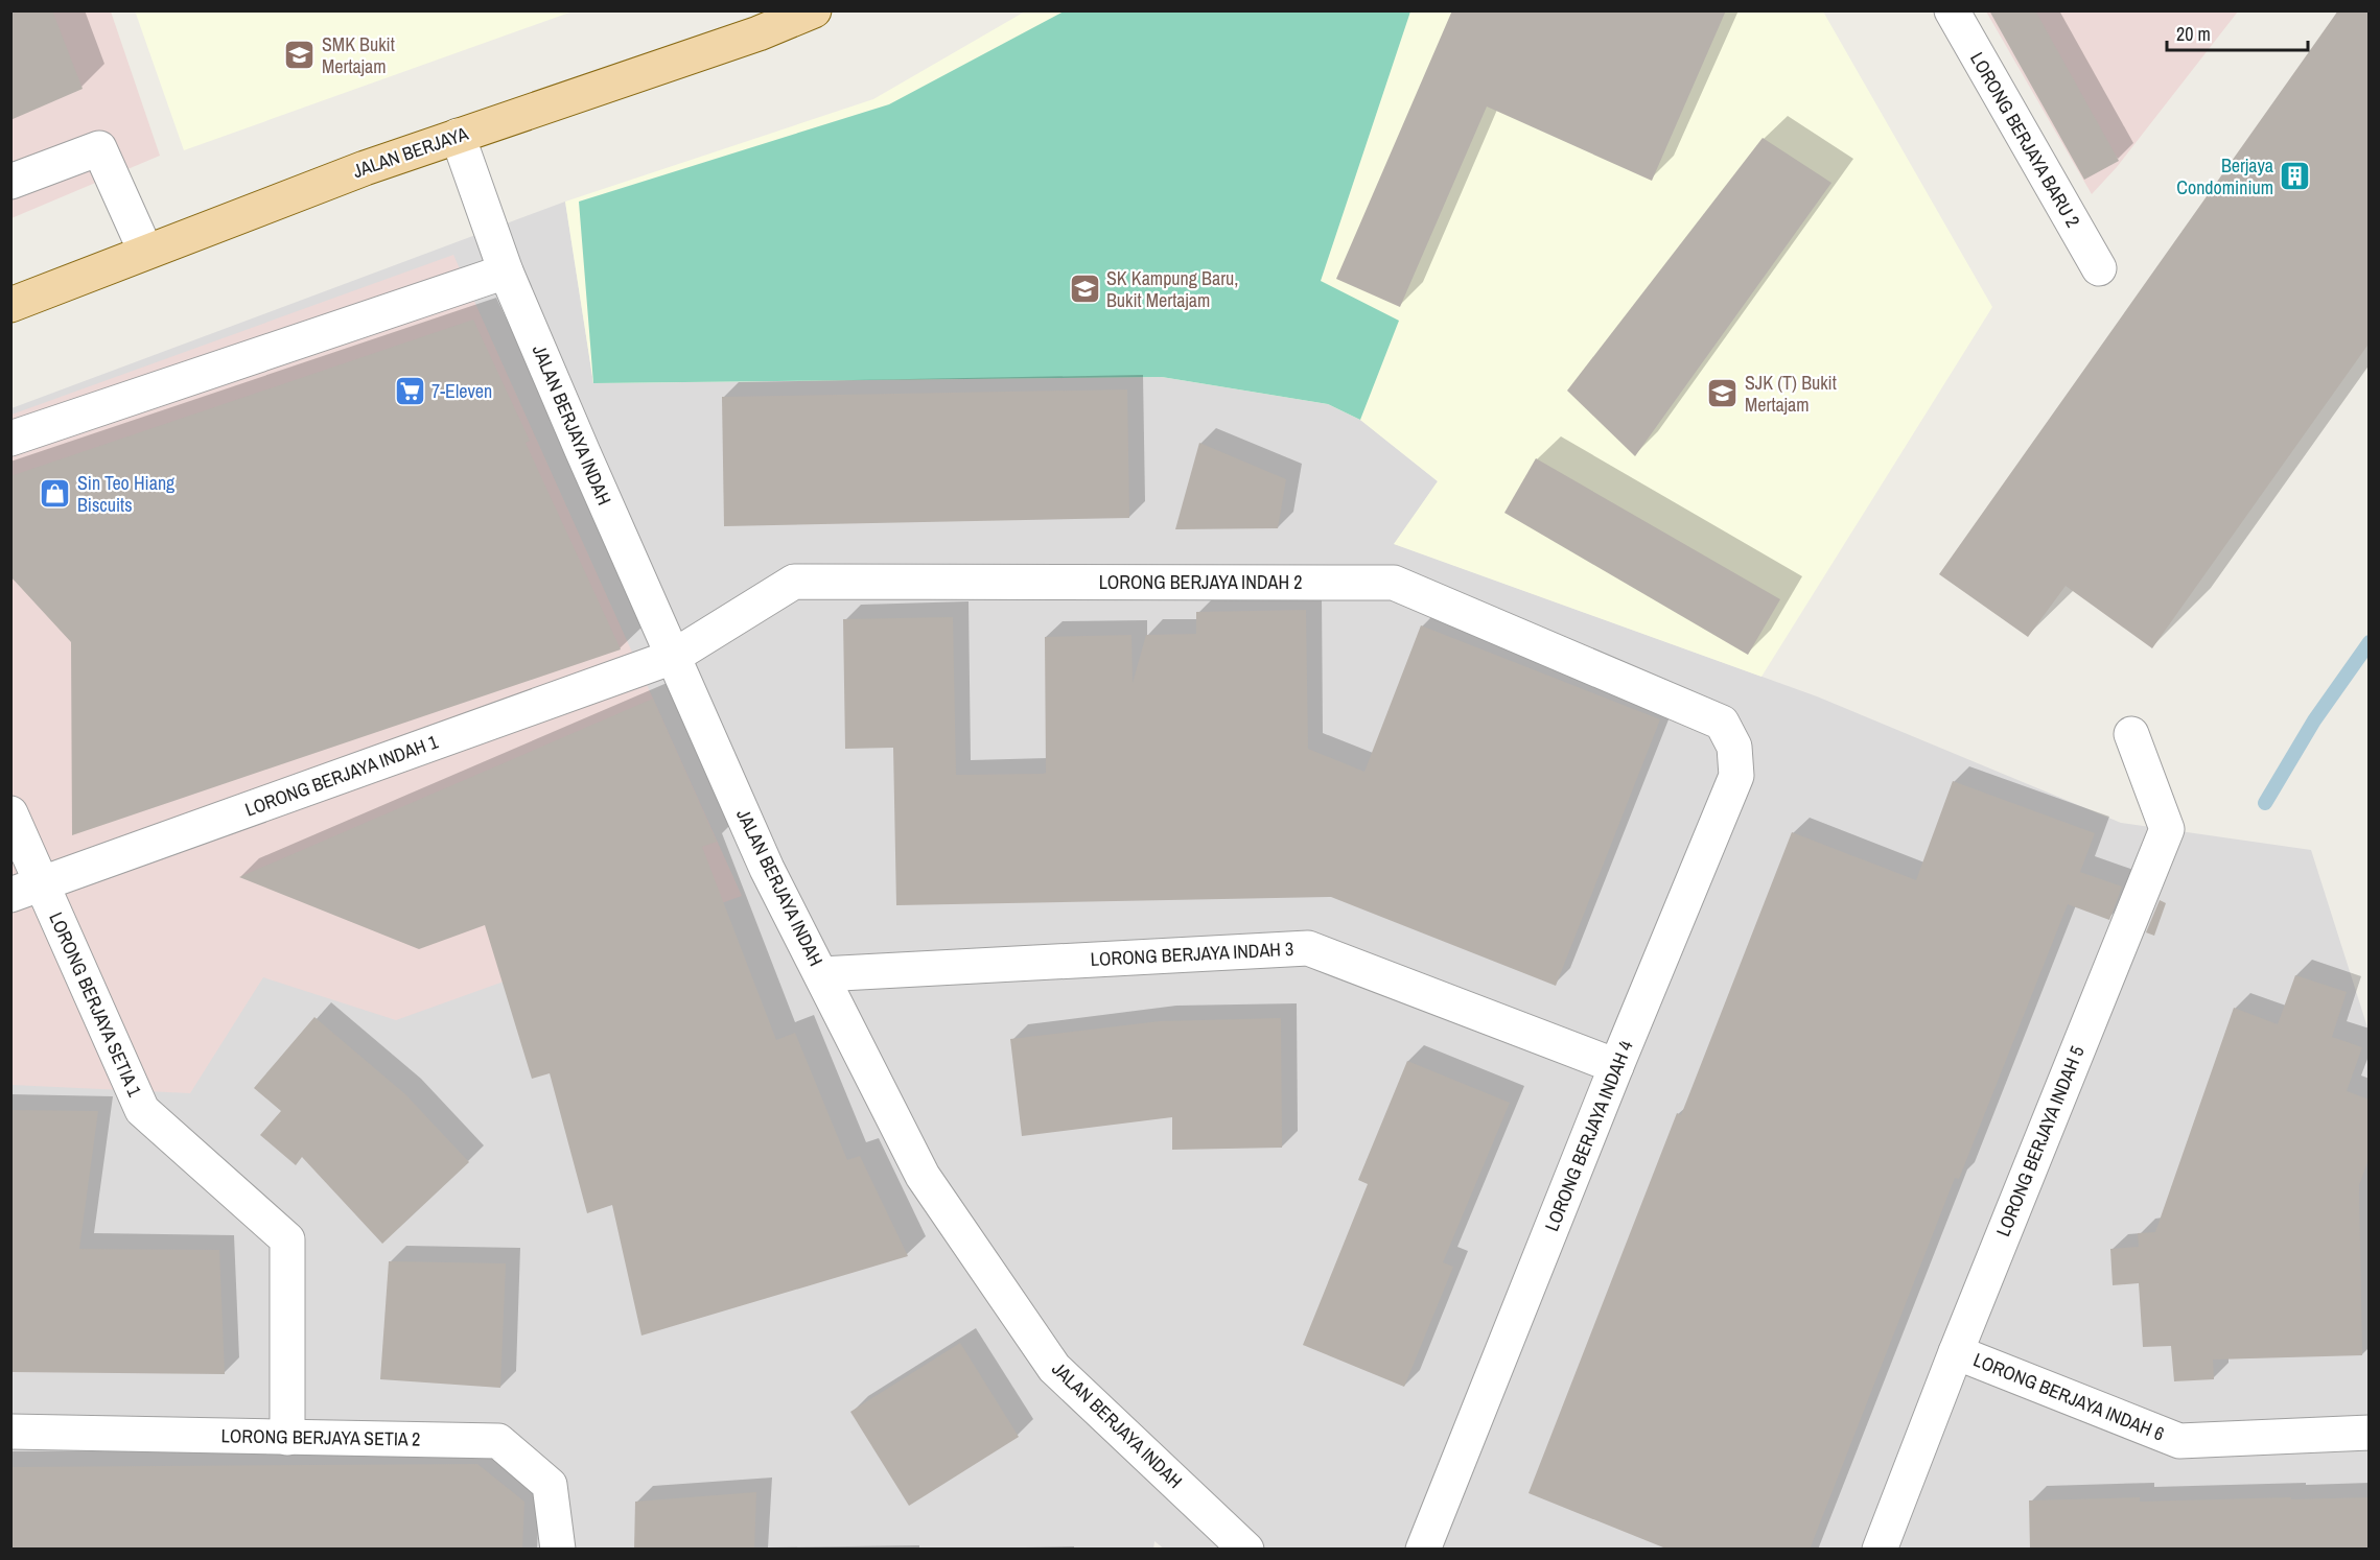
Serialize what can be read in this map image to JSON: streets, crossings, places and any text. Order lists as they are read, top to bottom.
{
  "streets": {
    "main road": ["JALAN BERJAYA"],
    "street": [
      "LORONG BERJAYA BARU 2",
      "JALAN BERJAYA INDAH",
      "LORONG BERJAYA INDAH 2",
      "LORONG BERJAYA INDAH 1",
      "LORONG BERJAYA INDAH 3",
      "LORONG BERJAYA SETIA 1",
      "LORONG BERJAYA INDAH 4",
      "LORONG BERJAYA INDAH 5",
      "LORONG BERJAYA INDAH 6",
      "LORONG BERJAYA SETIA 2"
    ]
  },
  "crossings": [
    ["JALAN BERJAYA", "JALAN BERJAYA INDAH"],
    ["JALAN BERJAYA INDAH", "LORONG BERJAYA INDAH 2"],
    ["JALAN BERJAYA INDAH", "LORONG BERJAYA INDAH 1"],
    ["JALAN BERJAYA INDAH", "LORONG BERJAYA INDAH 3"],
    ["LORONG BERJAYA INDAH 2", "LORONG BERJAYA INDAH 1"],
    ["LORONG BERJAYA INDAH 2", "LORONG BERJAYA INDAH 4"],
    ["LORONG BERJAYA INDAH 1", "LORONG BERJAYA SETIA 1"],
    ["LORONG BERJAYA INDAH 3", "LORONG BERJAYA INDAH 4"],
    ["LORONG BERJAYA SETIA 1", "LORONG BERJAYA SETIA 2"],
    ["LORONG BERJAYA INDAH 5", "LORONG BERJAYA INDAH 6"]
  ],
  "places": {
    "school or university": ["SMK Bukit Mertajam", "SK Kampung Baru, Bukit Mertajam", "SJK (T) Bukit Mertajam"],
    "building": ["Berjaya Condominium"],
    "supermarket": ["7-Eleven"],
    "shop": ["Sin Teo Hiang Biscuits"]
  },
  "scale_bar": "20 m"
}
